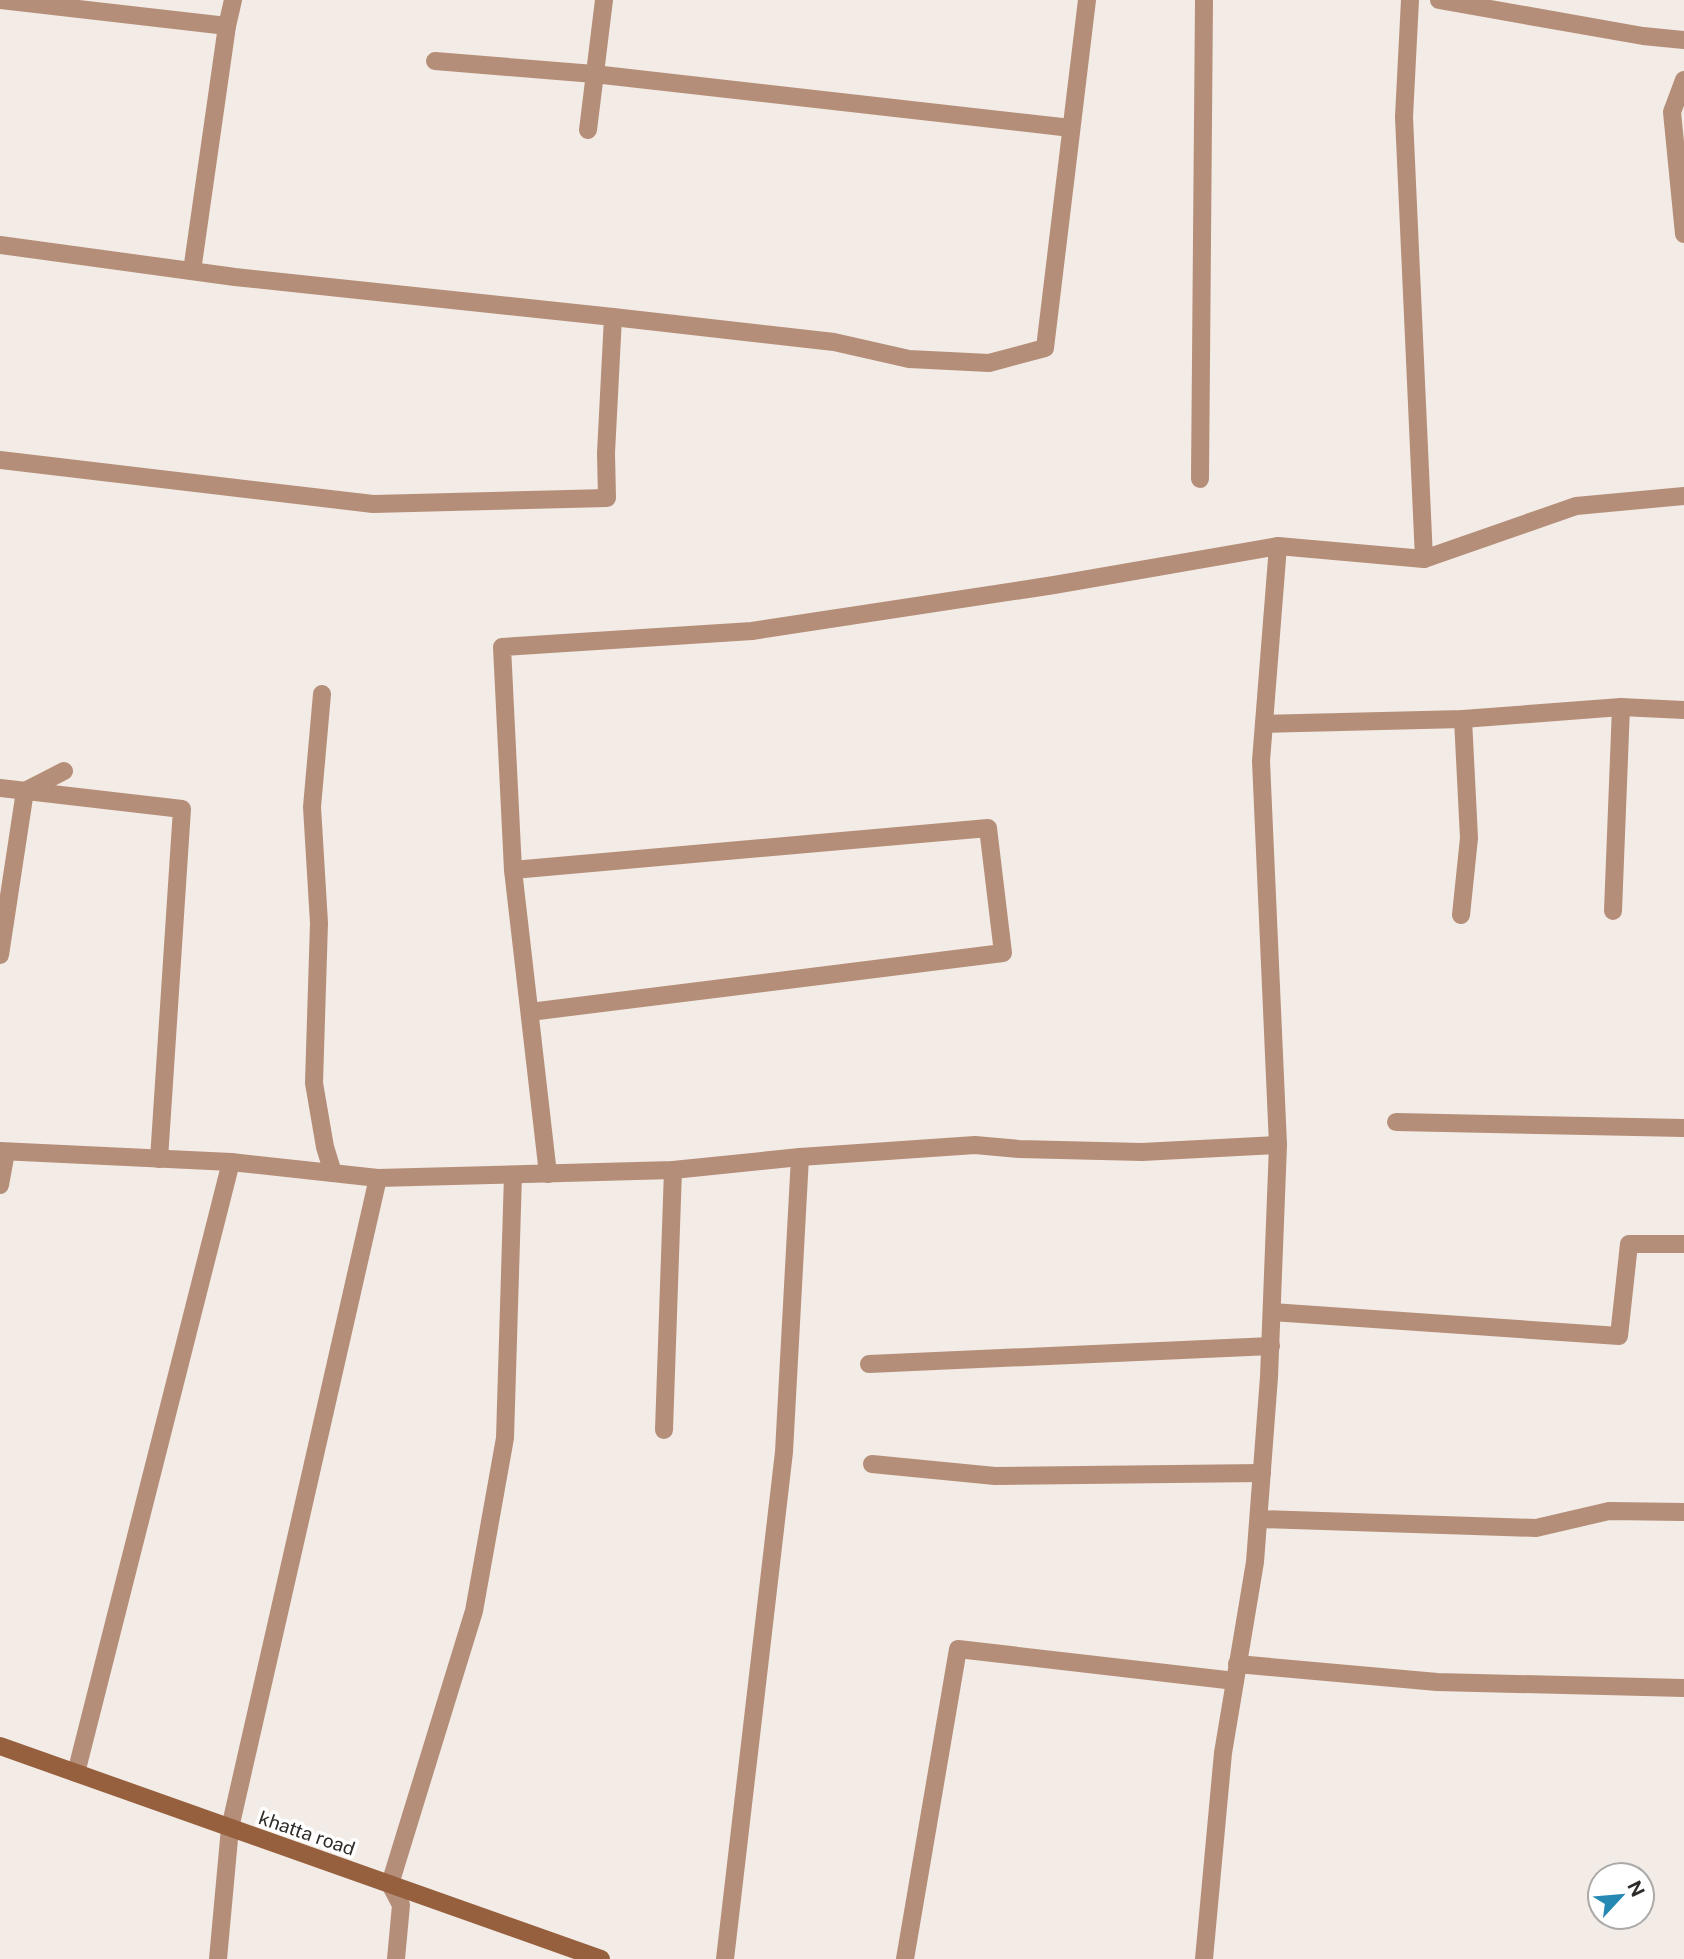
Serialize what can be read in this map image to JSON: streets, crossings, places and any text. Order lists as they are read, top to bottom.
{
  "streets": {
    "street": ["khatta road"]
  },
  "north": "top right"
}
